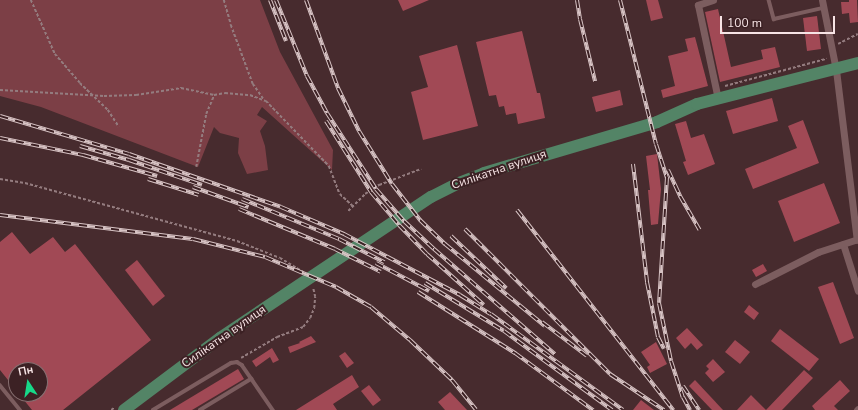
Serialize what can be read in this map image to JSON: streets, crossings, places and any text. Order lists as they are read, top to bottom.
{
  "streets": {
    "main road": ["Силікатна вулиця"]
  },
  "scale_bar": "100 m",
  "north": "top"
}
